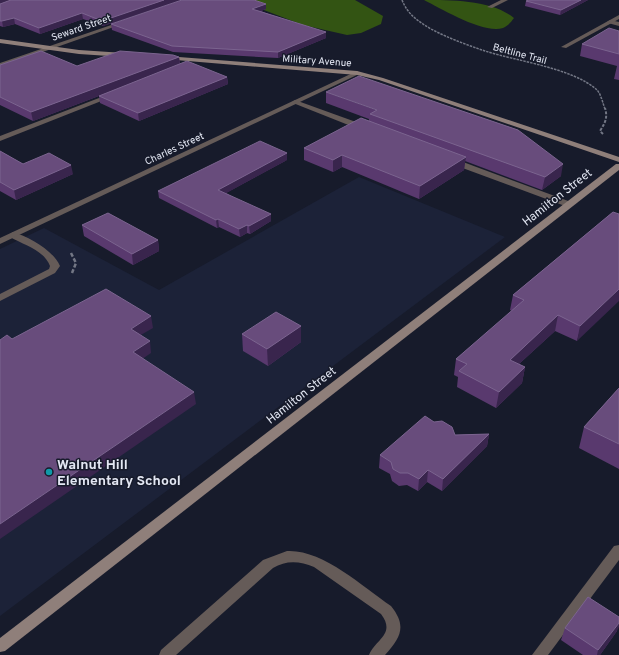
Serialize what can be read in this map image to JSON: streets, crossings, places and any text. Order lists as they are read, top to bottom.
{
  "streets": {
    "street": [
      "Seward Street",
      "Military Avenue",
      "Charles Street",
      "Hamilton Street"
    ],
    "path": ["Beltline Trail"]
  },
  "crossings": [
    ["Military Avenue", "Charles Street"]
  ],
  "places": ["Walnut Hill Elementary School"]
}
